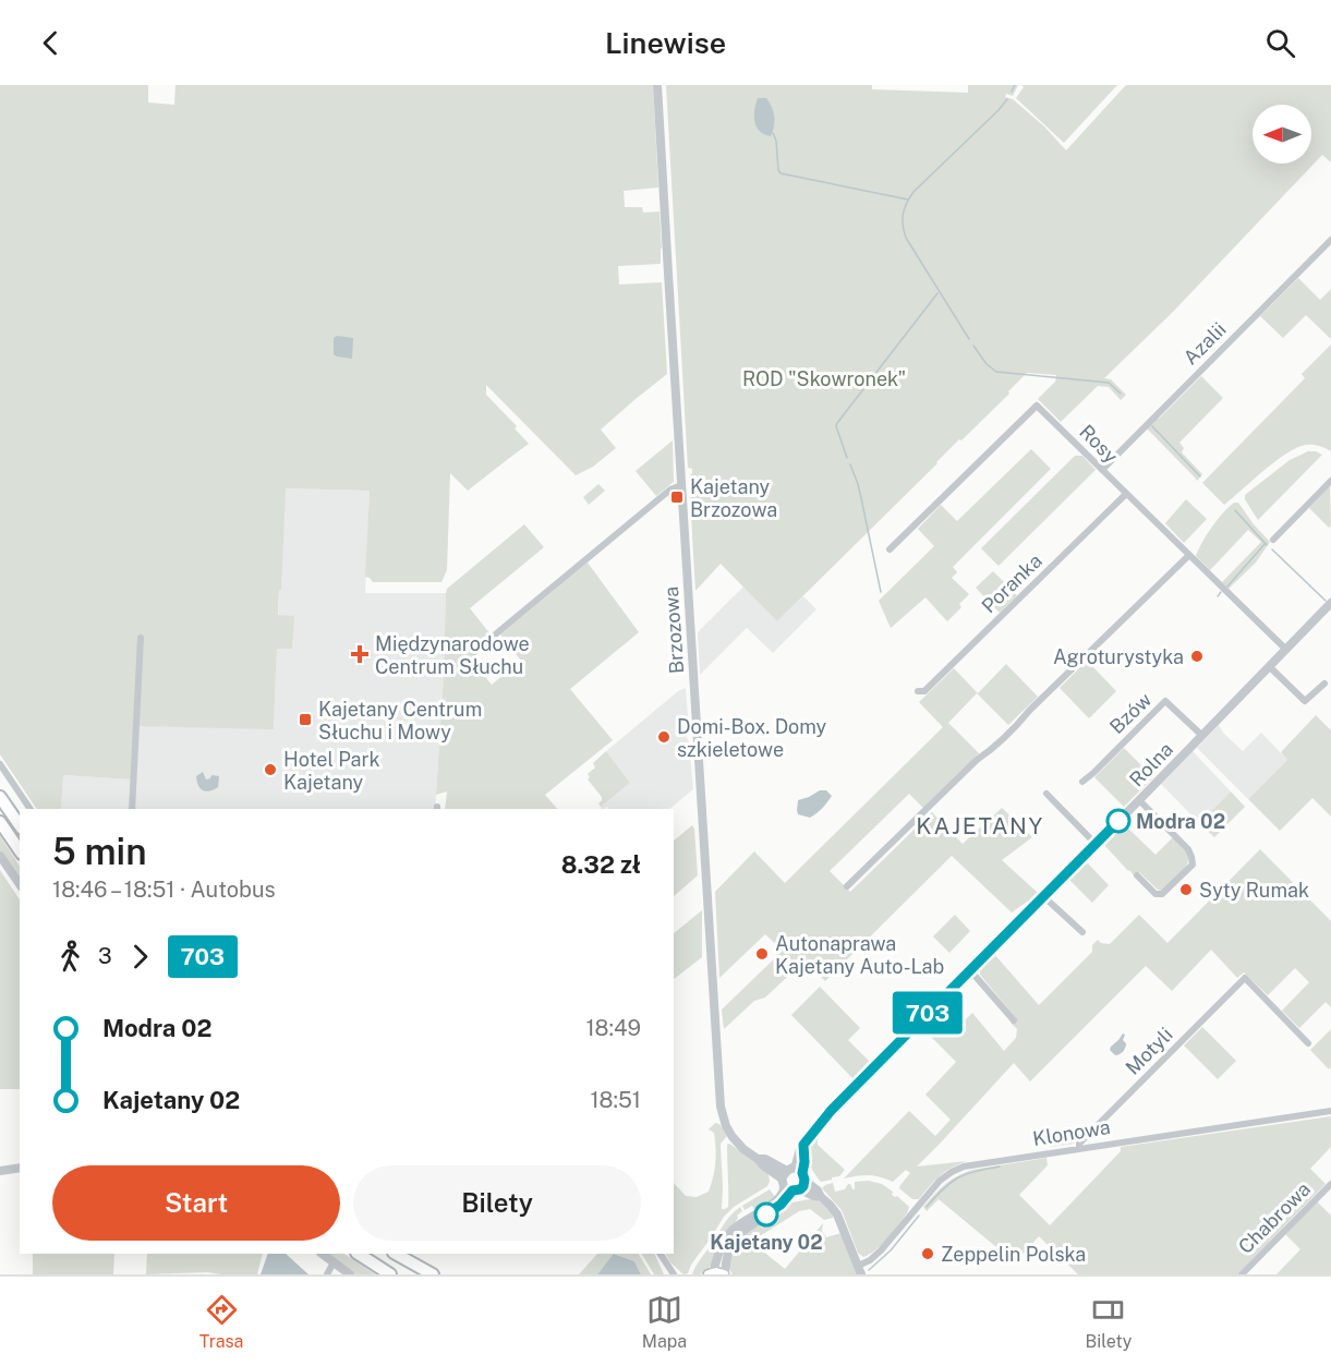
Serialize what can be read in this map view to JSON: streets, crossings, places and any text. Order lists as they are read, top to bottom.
{
  "streets": {
    "street": [
      "Azalii",
      "Rosy",
      "Poranka",
      "Brzozowa",
      "Bzów",
      "Rolna",
      "Motyli",
      "Klonowa",
      "Chabrowa"
    ]
  },
  "crossings": [
    ["Azalii", "Rosy"],
    ["Rosy", "Poranka"],
    ["Rosy", "Rolna"],
    ["Brzozowa", "Rolna"],
    ["Brzozowa", "Klonowa"],
    ["Bzów", "Rolna"],
    ["Motyli", "Klonowa"]
  ],
  "districts": ["KAJETANY"],
  "parks": ["ROD \"Skowronek\""],
  "places": {
    "transit": ["Kajetany Brzozowa", "Kajetany Centrum Słuchu i Mowy"],
    "health": ["Międzynarodowe Centrum Słuchu"],
    "other": [
      "Agroturystyka",
      "Domi-Box. Domy szkieletowe",
      "Hotel Park Kajetany",
      "Modra 02",
      "Syty Rumak",
      "Autonaprawa Kajetany Auto-Lab",
      "Kajetany 02",
      "Zeppelin Polska"
    ]
  },
  "lines": ["bus line 703"],
  "north": "left",
  "page": {
    "header": "Linewise",
    "on_map": "703",
    "heading": ["5 min", "18:46 – 18:51 · Autobus", "8.32 zł"],
    "legs": ["3", "703"],
    "list": [
      {
        "name": "Modra 02",
        "value": "18:49"
      },
      {
        "name": "Kajetany 02",
        "value": "18:51"
      }
    ],
    "buttons": ["Start", "Bilety"],
    "tabs": ["Trasa", "Mapa", "Bilety"]
  }
}
